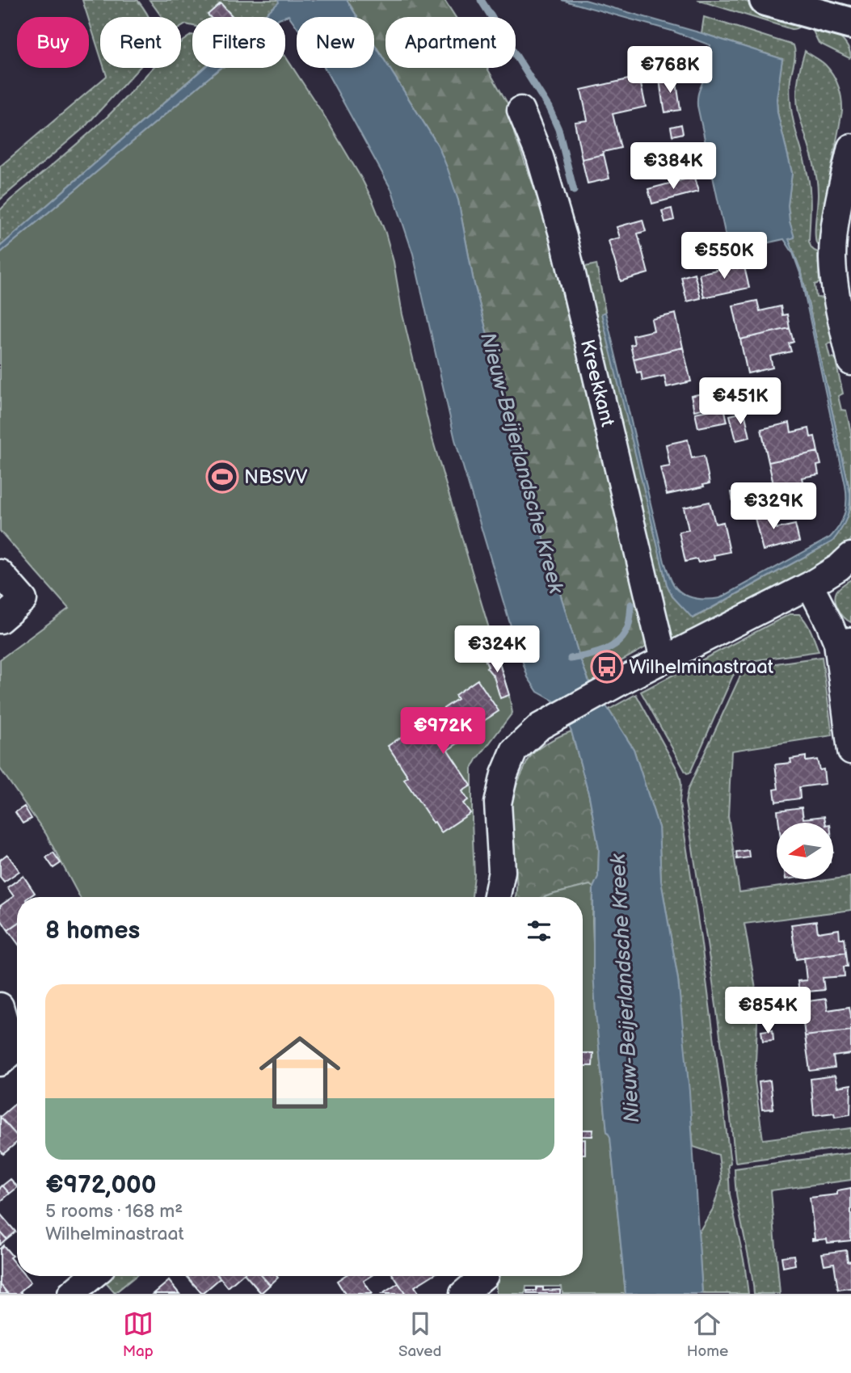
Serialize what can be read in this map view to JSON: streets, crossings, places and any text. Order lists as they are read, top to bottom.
{
  "streets": {
    "street": ["Kreekkant"]
  },
  "water": ["Nieuw-Beijerlandsche Kreek"],
  "places": {
    "sports": ["NBSVV"],
    "bus stop": ["Wilhelminastraat"]
  },
  "north": "left",
  "page": {
    "chip": [
      "Buy",
      "Rent",
      "Filters",
      "New",
      "Apartment"
    ],
    "price": [
      "€768K",
      "€384K",
      "€550K",
      "€451K",
      "€329K",
      "€324K",
      "€972K",
      "€854K"
    ],
    "heading": "8 homes",
    "list": [
      {
        "name": "€972,000",
        "note": "5 rooms · 168 m² · Wilhelminastraat"
      }
    ],
    "tabs": ["Map", "Saved", "Home"]
  }
}
